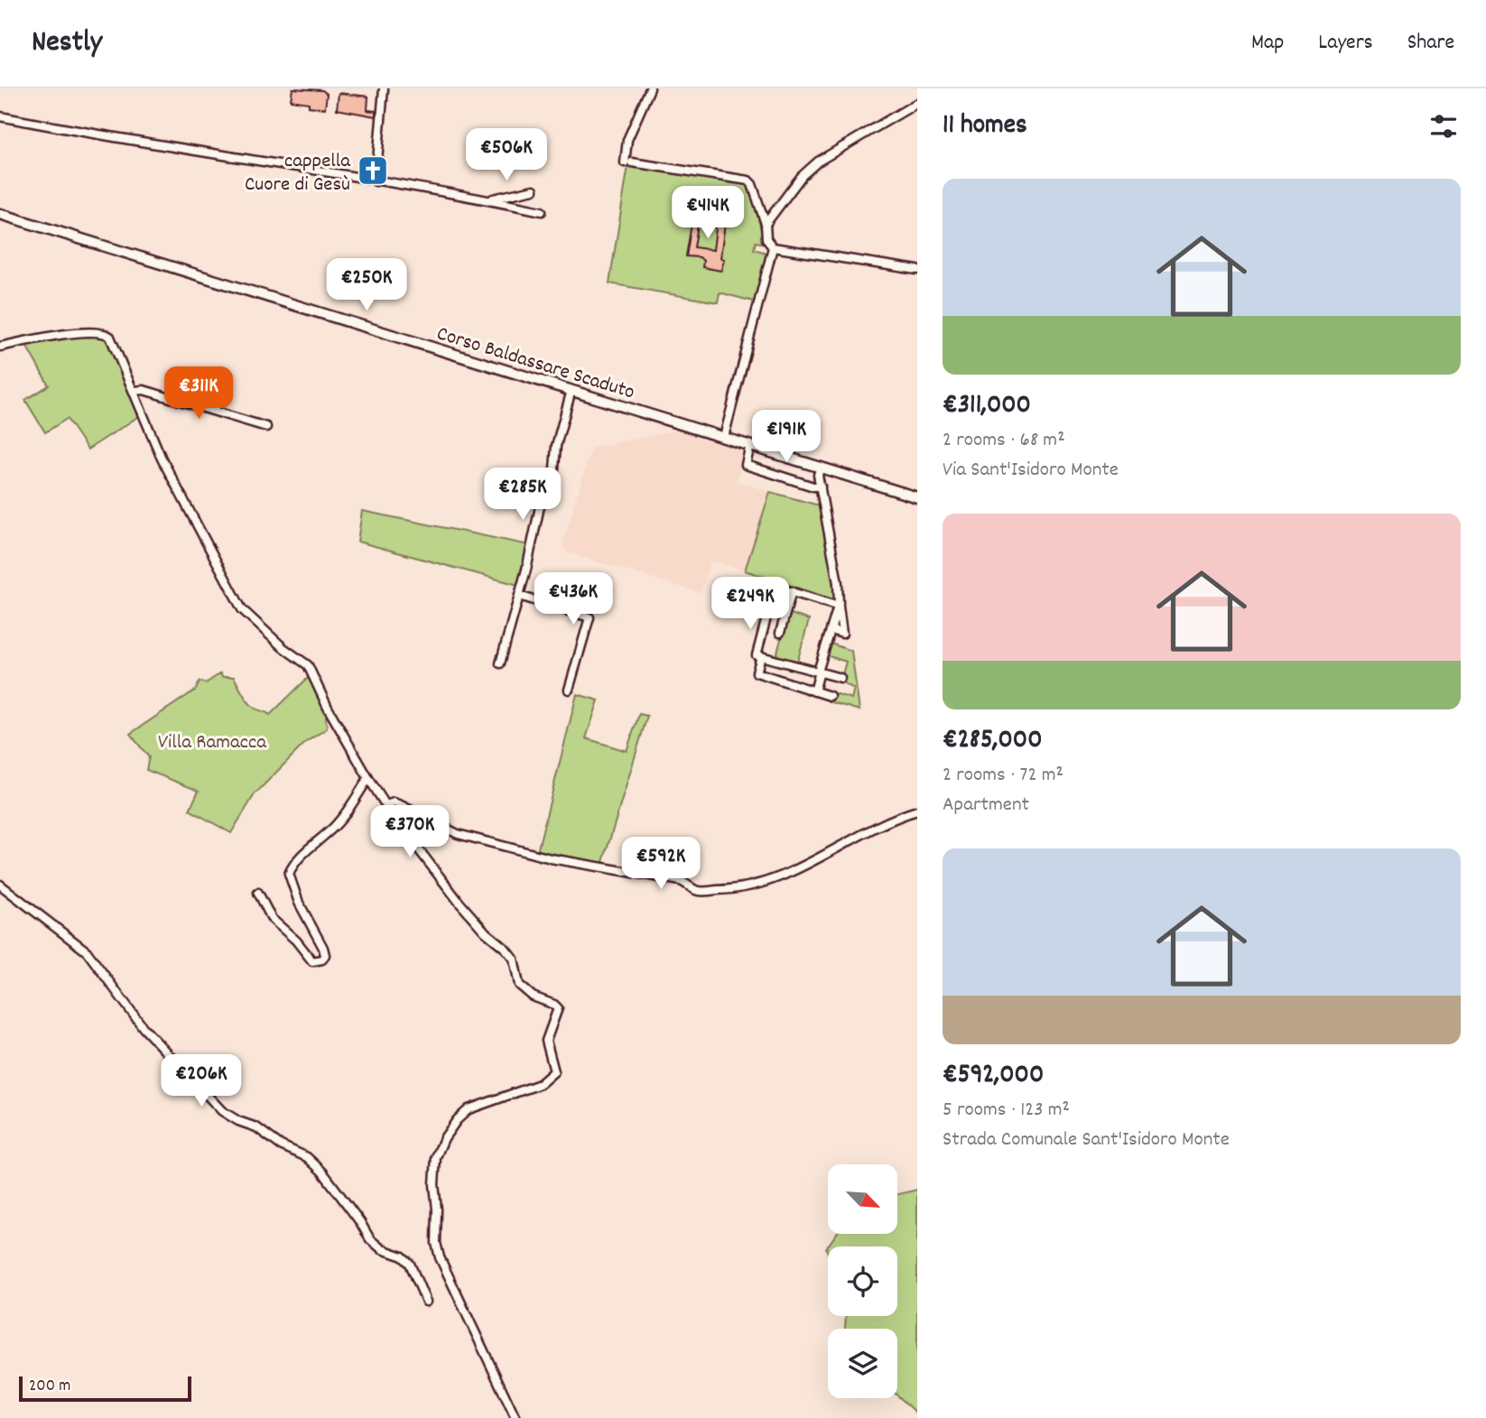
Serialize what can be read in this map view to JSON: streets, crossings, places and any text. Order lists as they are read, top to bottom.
{
  "streets": {
    "street": ["Corso Baldassare Scaduto"]
  },
  "parks": ["Villa Ramacca"],
  "places": {
    "church": ["cappella Cuore di Gesù"]
  },
  "scale_bar": "200 m",
  "north": "bottom right",
  "page": {
    "header": "Nestly",
    "nav": ["Map", "Layers", "Share"],
    "heading": "11 homes",
    "price": [
      "€506K",
      "€414K",
      "€250K",
      "€311K",
      "€191K",
      "€285K",
      "€436K",
      "€249K",
      "€370K",
      "€592K",
      "€206K"
    ],
    "list": [
      {
        "name": "€311,000",
        "note": "2 rooms · 68 m² · Via Sant'Isidoro Monte"
      },
      {
        "name": "€285,000",
        "note": "2 rooms · 72 m² · Apartment"
      },
      {
        "name": "€592,000",
        "note": "5 rooms · 123 m² · Strada Comunale Sant'Isidoro Monte"
      }
    ],
    "scale": "200 m"
  }
}
